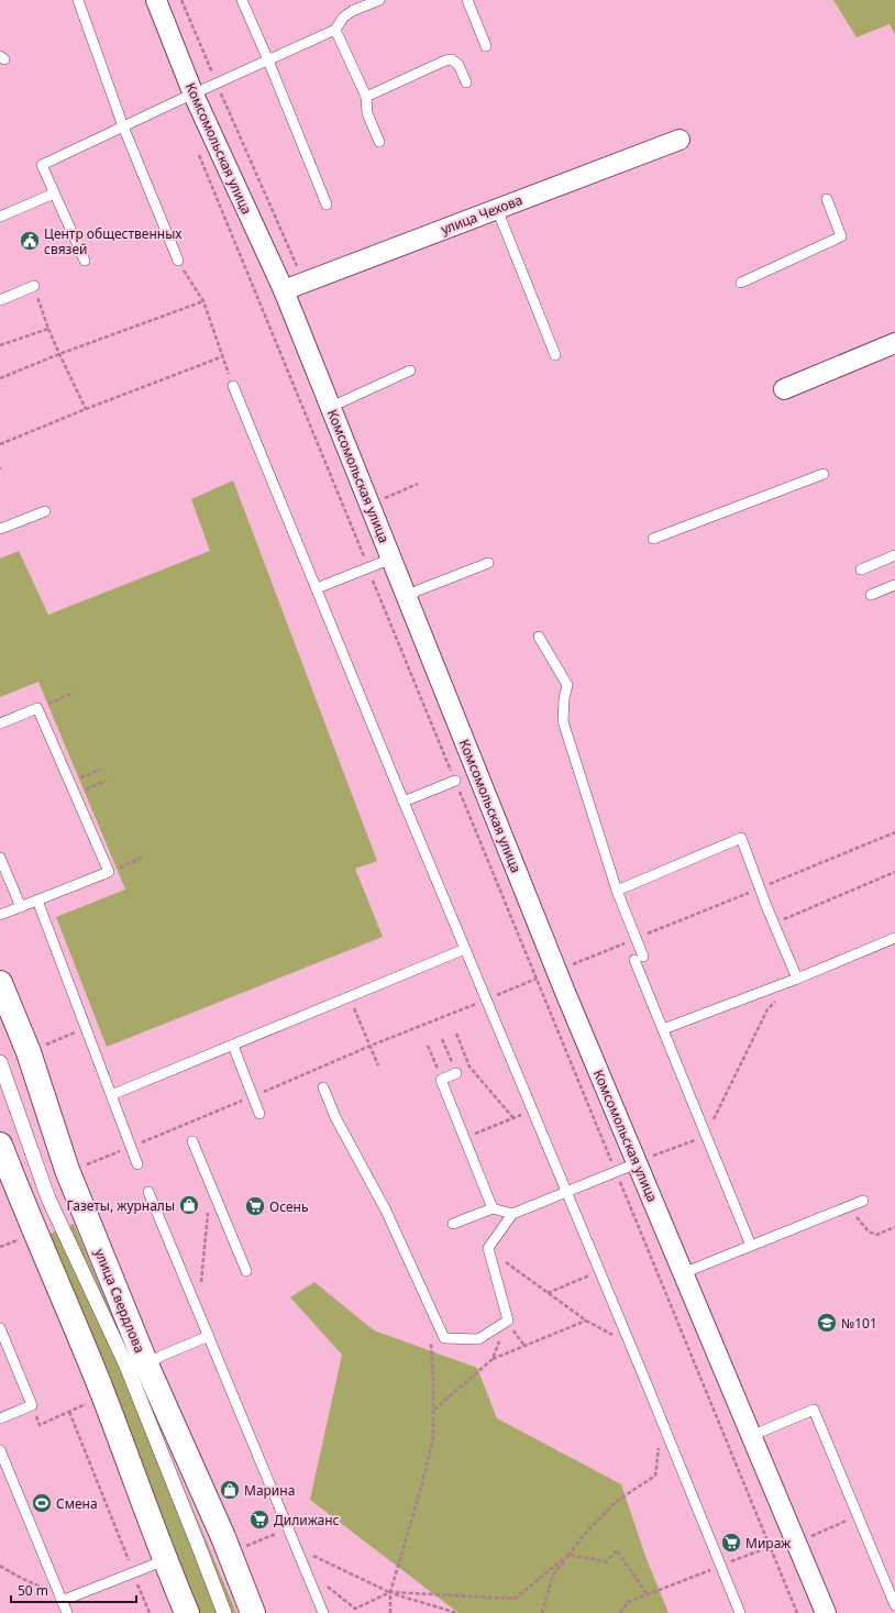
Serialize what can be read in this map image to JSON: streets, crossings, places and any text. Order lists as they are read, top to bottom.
{
  "streets": {
    "street": ["Комсомольская улица", "улица Чехова", "улица Свердлова"]
  },
  "crossings": [
    ["Комсомольская улица", "улица Чехова"]
  ],
  "places": {
    "public building": ["Центр общественных связей"],
    "shop": ["Газеты, журналы", "Марина"],
    "supermarket": ["Осень", "Дилижанс", "Мираж"],
    "school or university": ["№101"],
    "sports": ["Смена"]
  },
  "scale_bar": "50 m"
}
